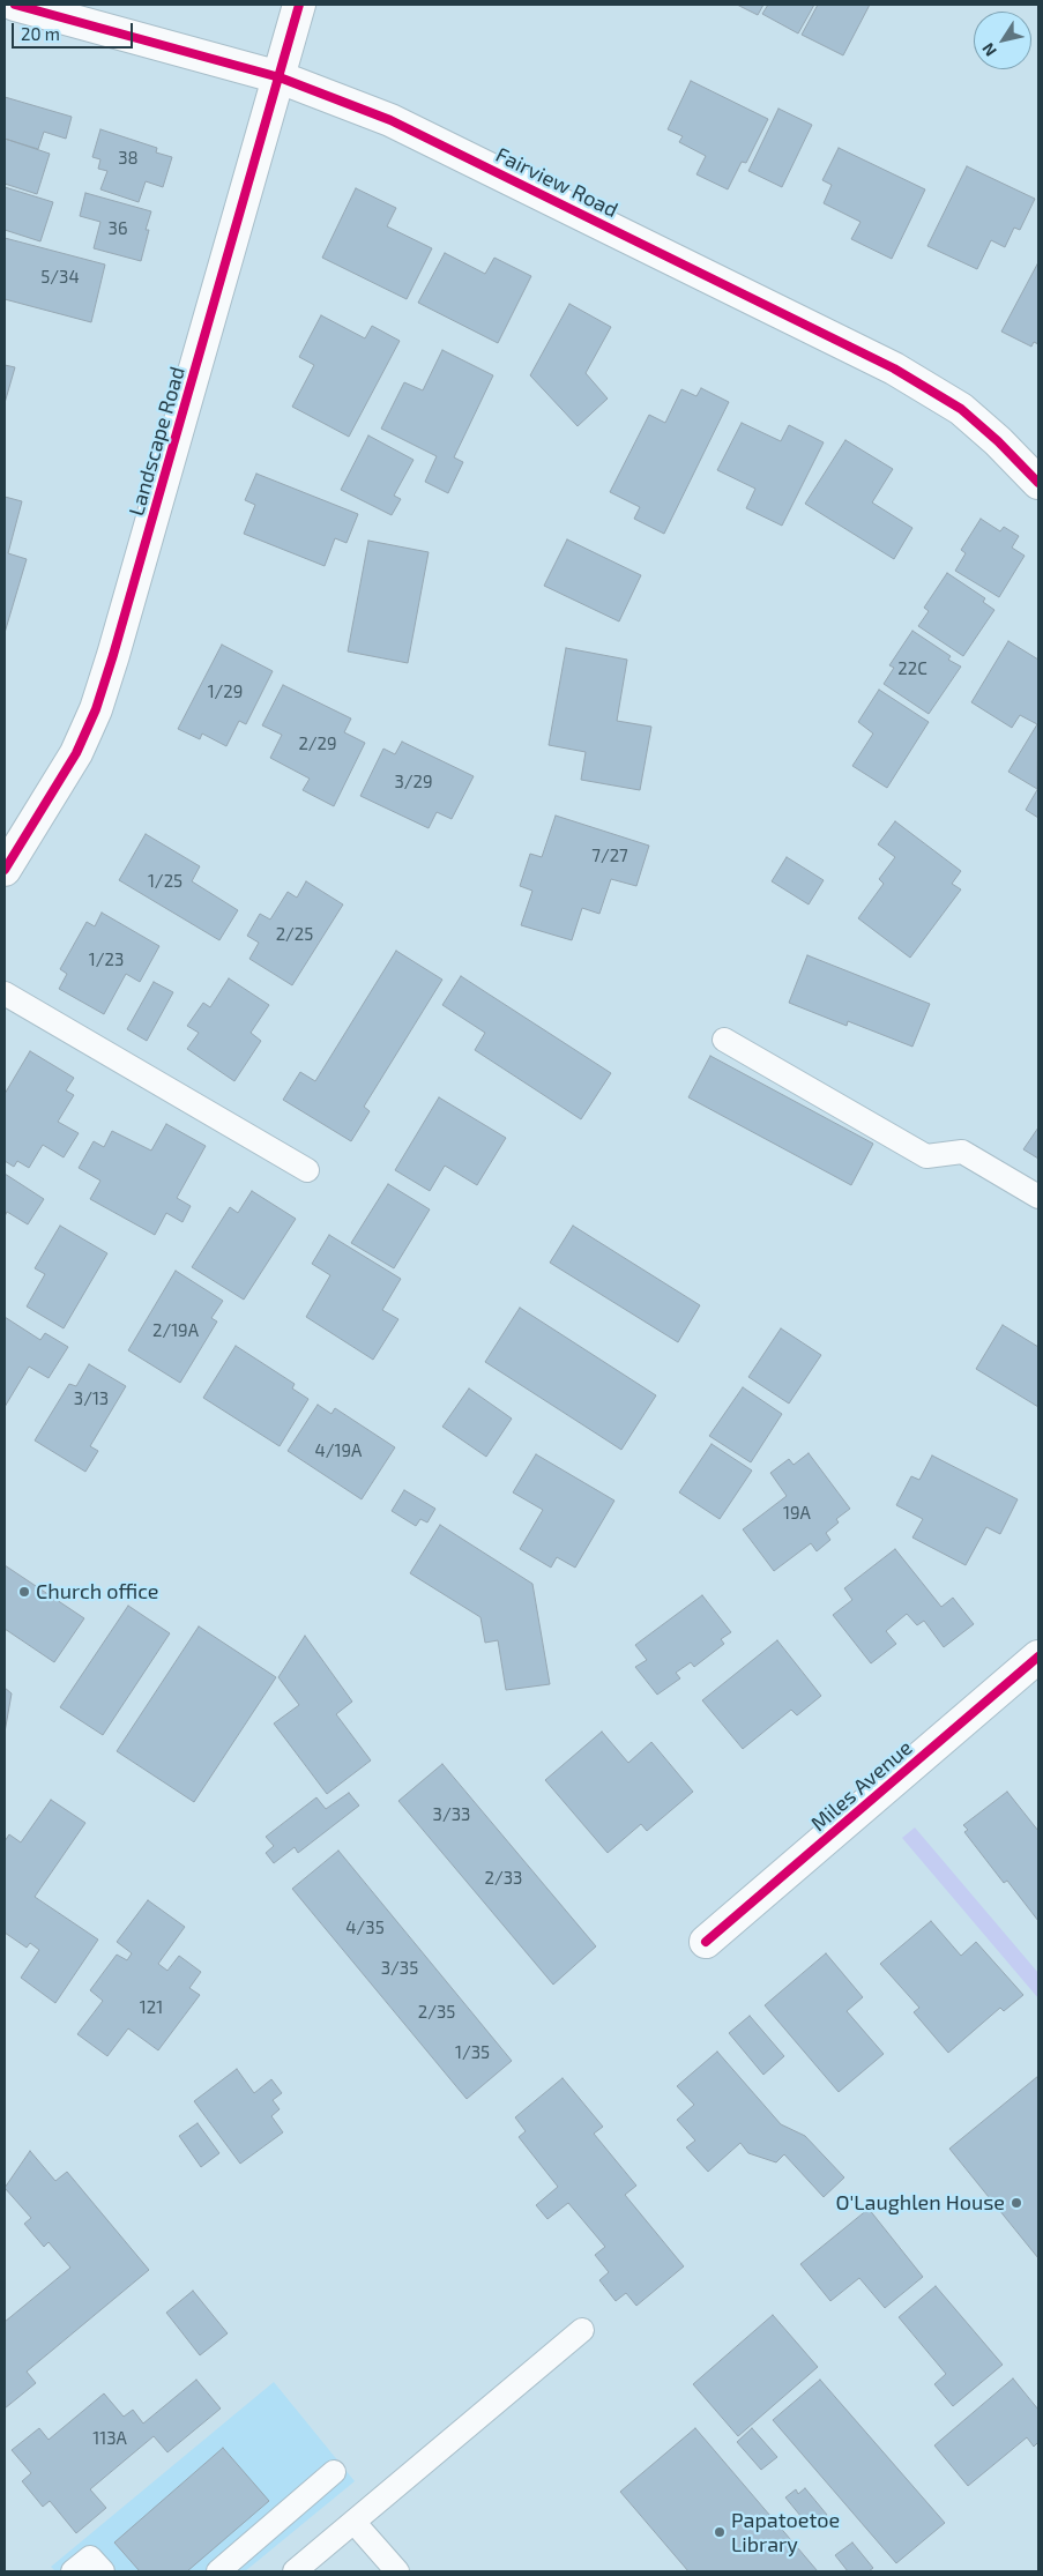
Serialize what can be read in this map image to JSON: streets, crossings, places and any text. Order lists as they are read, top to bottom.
{
  "streets": {
    "street": ["Fairview Road", "Landscape Road", "Miles Avenue"]
  },
  "crossings": [
    ["Fairview Road", "Landscape Road"]
  ],
  "places": ["Church office", "O'Laughlen House", "Papatoetoe Library"],
  "house_numbers": [
    "38",
    "36",
    "5/34",
    "22C",
    "1/29",
    "2/29",
    "3/29",
    "7/27",
    "1/25",
    "2/25",
    "1/23",
    "2/19A",
    "3/13",
    "4/19A",
    "19A",
    "3/33",
    "2/33",
    "4/35",
    "3/35",
    "121",
    "2/35",
    "1/35",
    "113A"
  ],
  "scale_bar": "20 m",
  "north": "bottom left"
}
